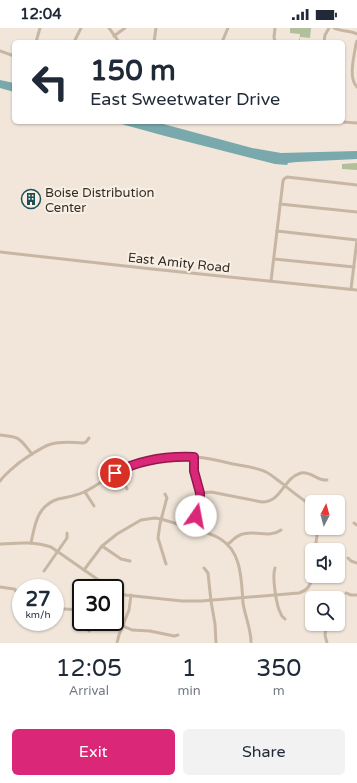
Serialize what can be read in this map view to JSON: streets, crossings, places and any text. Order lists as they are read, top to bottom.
{
  "streets": {
    "street": ["East Amity Road"]
  },
  "places": {
    "building": ["Boise Distribution Center"]
  },
  "north": "top",
  "page": {
    "status": "12:04",
    "turn": ["150 m", "East Sweetwater Drive"],
    "speed": "27 km/h",
    "limit": "30",
    "eta": [
      "12:05",
      "Arrival",
      "1",
      "min",
      "350",
      "m"
    ],
    "buttons": ["Exit", "Share"]
  }
}
